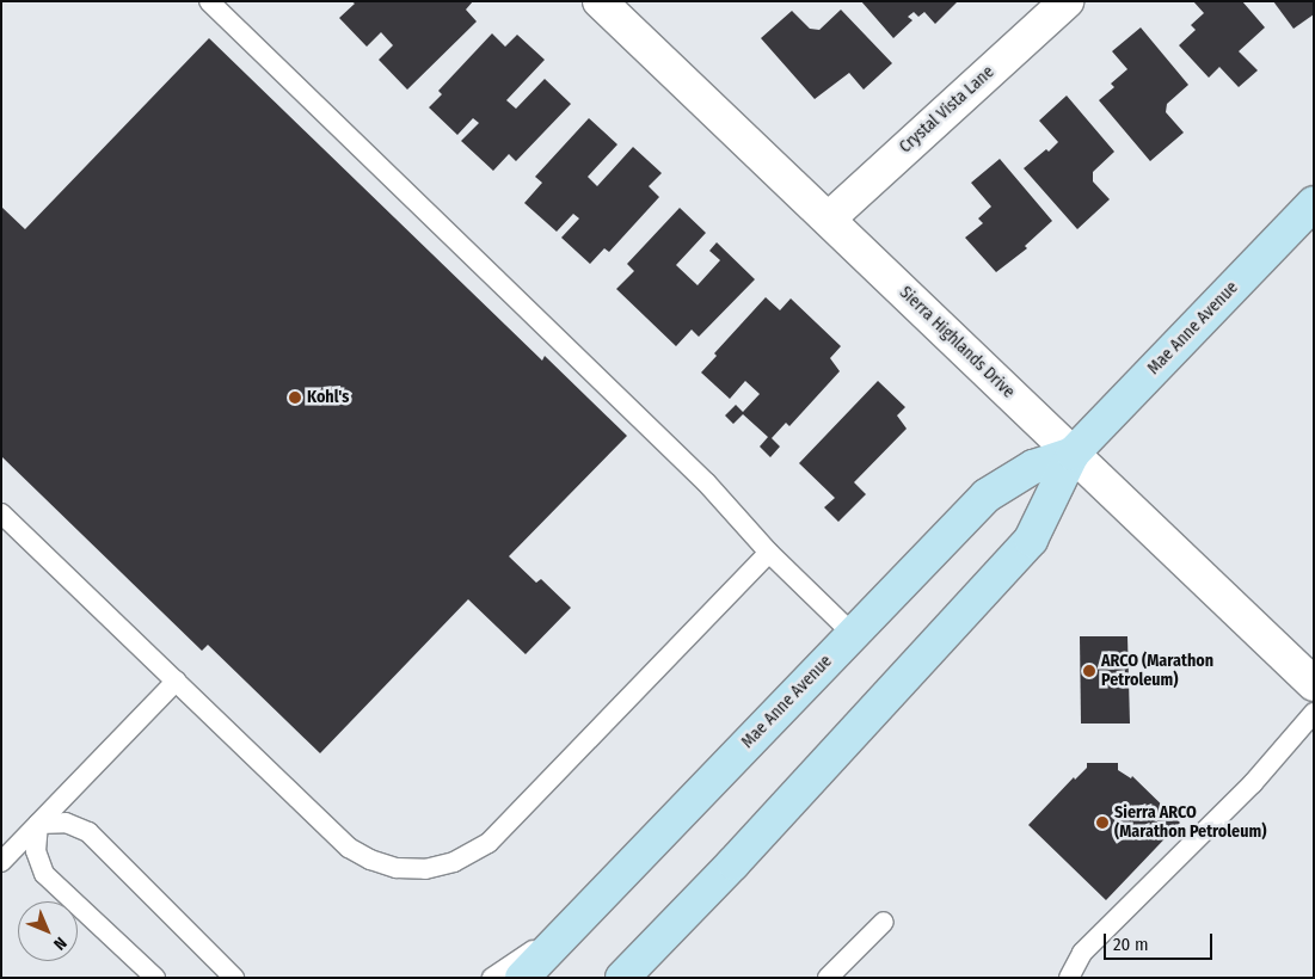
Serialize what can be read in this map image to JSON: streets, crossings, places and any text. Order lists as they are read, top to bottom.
{
  "streets": {
    "main road": ["Mae Anne Avenue"],
    "street": ["Crystal Vista Lane", "Sierra Highlands Drive"]
  },
  "crossings": [
    ["Crystal Vista Lane", "Sierra Highlands Drive"],
    ["Mae Anne Avenue", "Sierra Highlands Drive"]
  ],
  "places": ["Kohl's", "ARCO (Marathon Petroleum)", "Sierra ARCO (Marathon Petroleum)"],
  "scale_bar": "20 m",
  "north": "bottom right"
}
